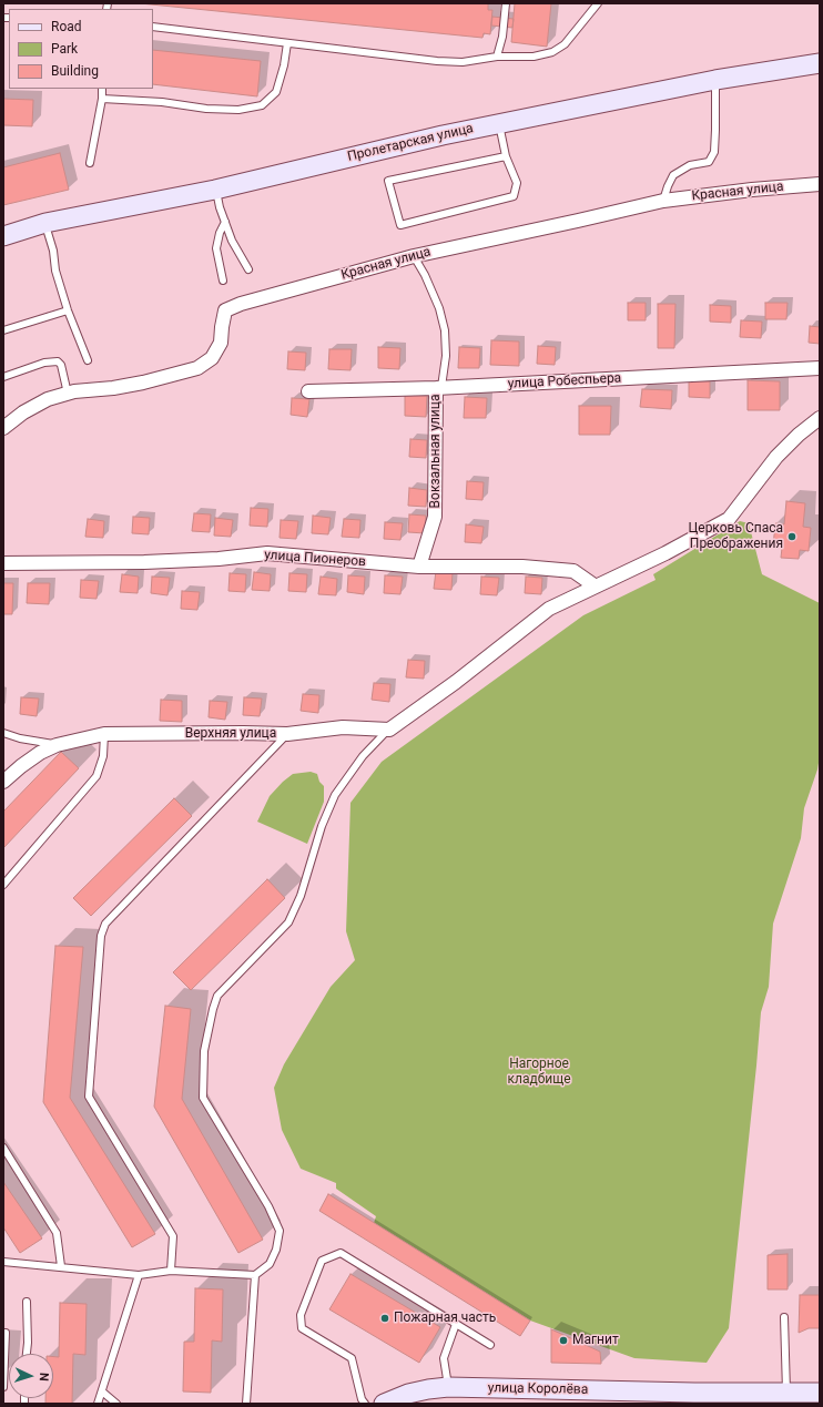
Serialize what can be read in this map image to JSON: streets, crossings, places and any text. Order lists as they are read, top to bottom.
{
  "streets": {
    "main road": ["Пролетарская улица", "улица Королёва"],
    "street": [
      "Красная улица",
      "улица Робеспьера",
      "Вокзальная улица",
      "улица Пионеров",
      "Верхняя улица"
    ]
  },
  "crossings": [
    ["улица Робеспьера", "Вокзальная улица"],
    ["Вокзальная улица", "улица Пионеров"]
  ],
  "parks": ["Нагорное кладбище"],
  "places": ["Церковь Спаса Преображения", "Пожарная часть", "Магнит"],
  "legend": ["Road", "Park", "Building"],
  "north": "right"
}
